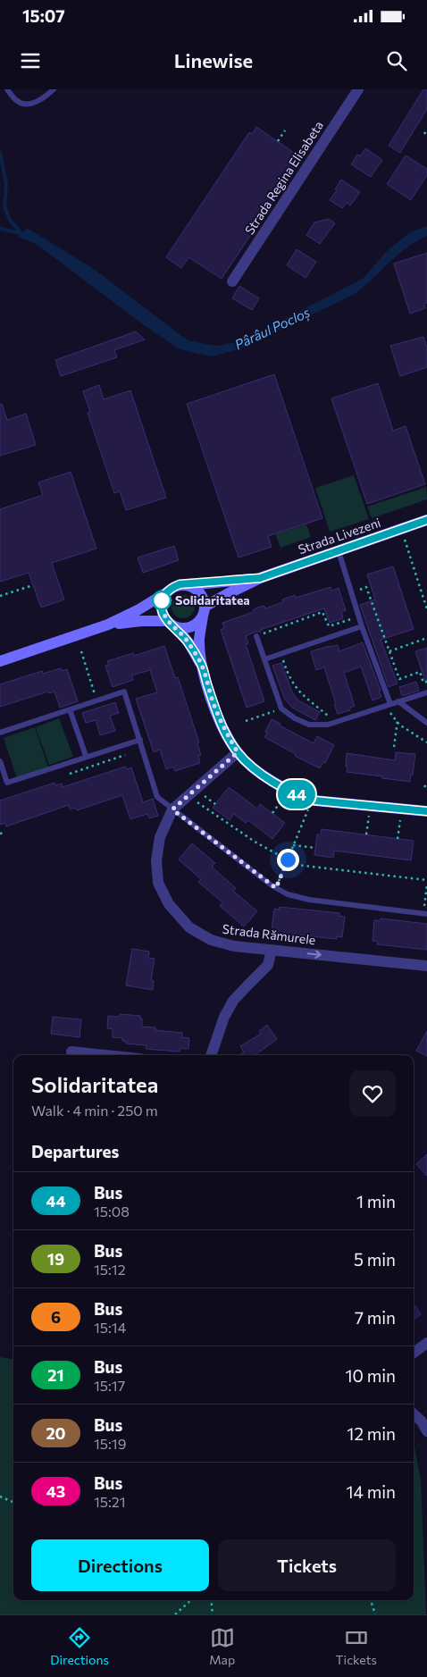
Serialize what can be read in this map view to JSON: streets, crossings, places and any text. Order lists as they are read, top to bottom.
{
  "streets": {
    "main road": ["Strada Livezeni"],
    "street": ["Strada Regina Elisabeta", "Strada Rămurele"]
  },
  "water": ["Pârâul Pocloș"],
  "places": ["Solidaritatea"],
  "lines": ["bus line 44"],
  "page": {
    "status": "15:07",
    "header": "Linewise",
    "on_map": "44",
    "heading": [
      ["Solidaritatea", "Walk · 4 min · 250 m"],
      "Departures"
    ],
    "list": [
      {
        "mark": "44",
        "name": "Bus",
        "note": "15:08",
        "value": "1 min"
      },
      {
        "mark": "19",
        "name": "Bus",
        "note": "15:12",
        "value": "5 min"
      },
      {
        "mark": "6",
        "name": "Bus",
        "note": "15:14",
        "value": "7 min"
      },
      {
        "mark": "21",
        "name": "Bus",
        "note": "15:17",
        "value": "10 min"
      },
      {
        "mark": "20",
        "name": "Bus",
        "note": "15:19",
        "value": "12 min"
      },
      {
        "mark": "43",
        "name": "Bus",
        "note": "15:21",
        "value": "14 min"
      }
    ],
    "buttons": ["Directions", "Tickets"],
    "tabs": ["Directions", "Map", "Tickets"]
  }
}
